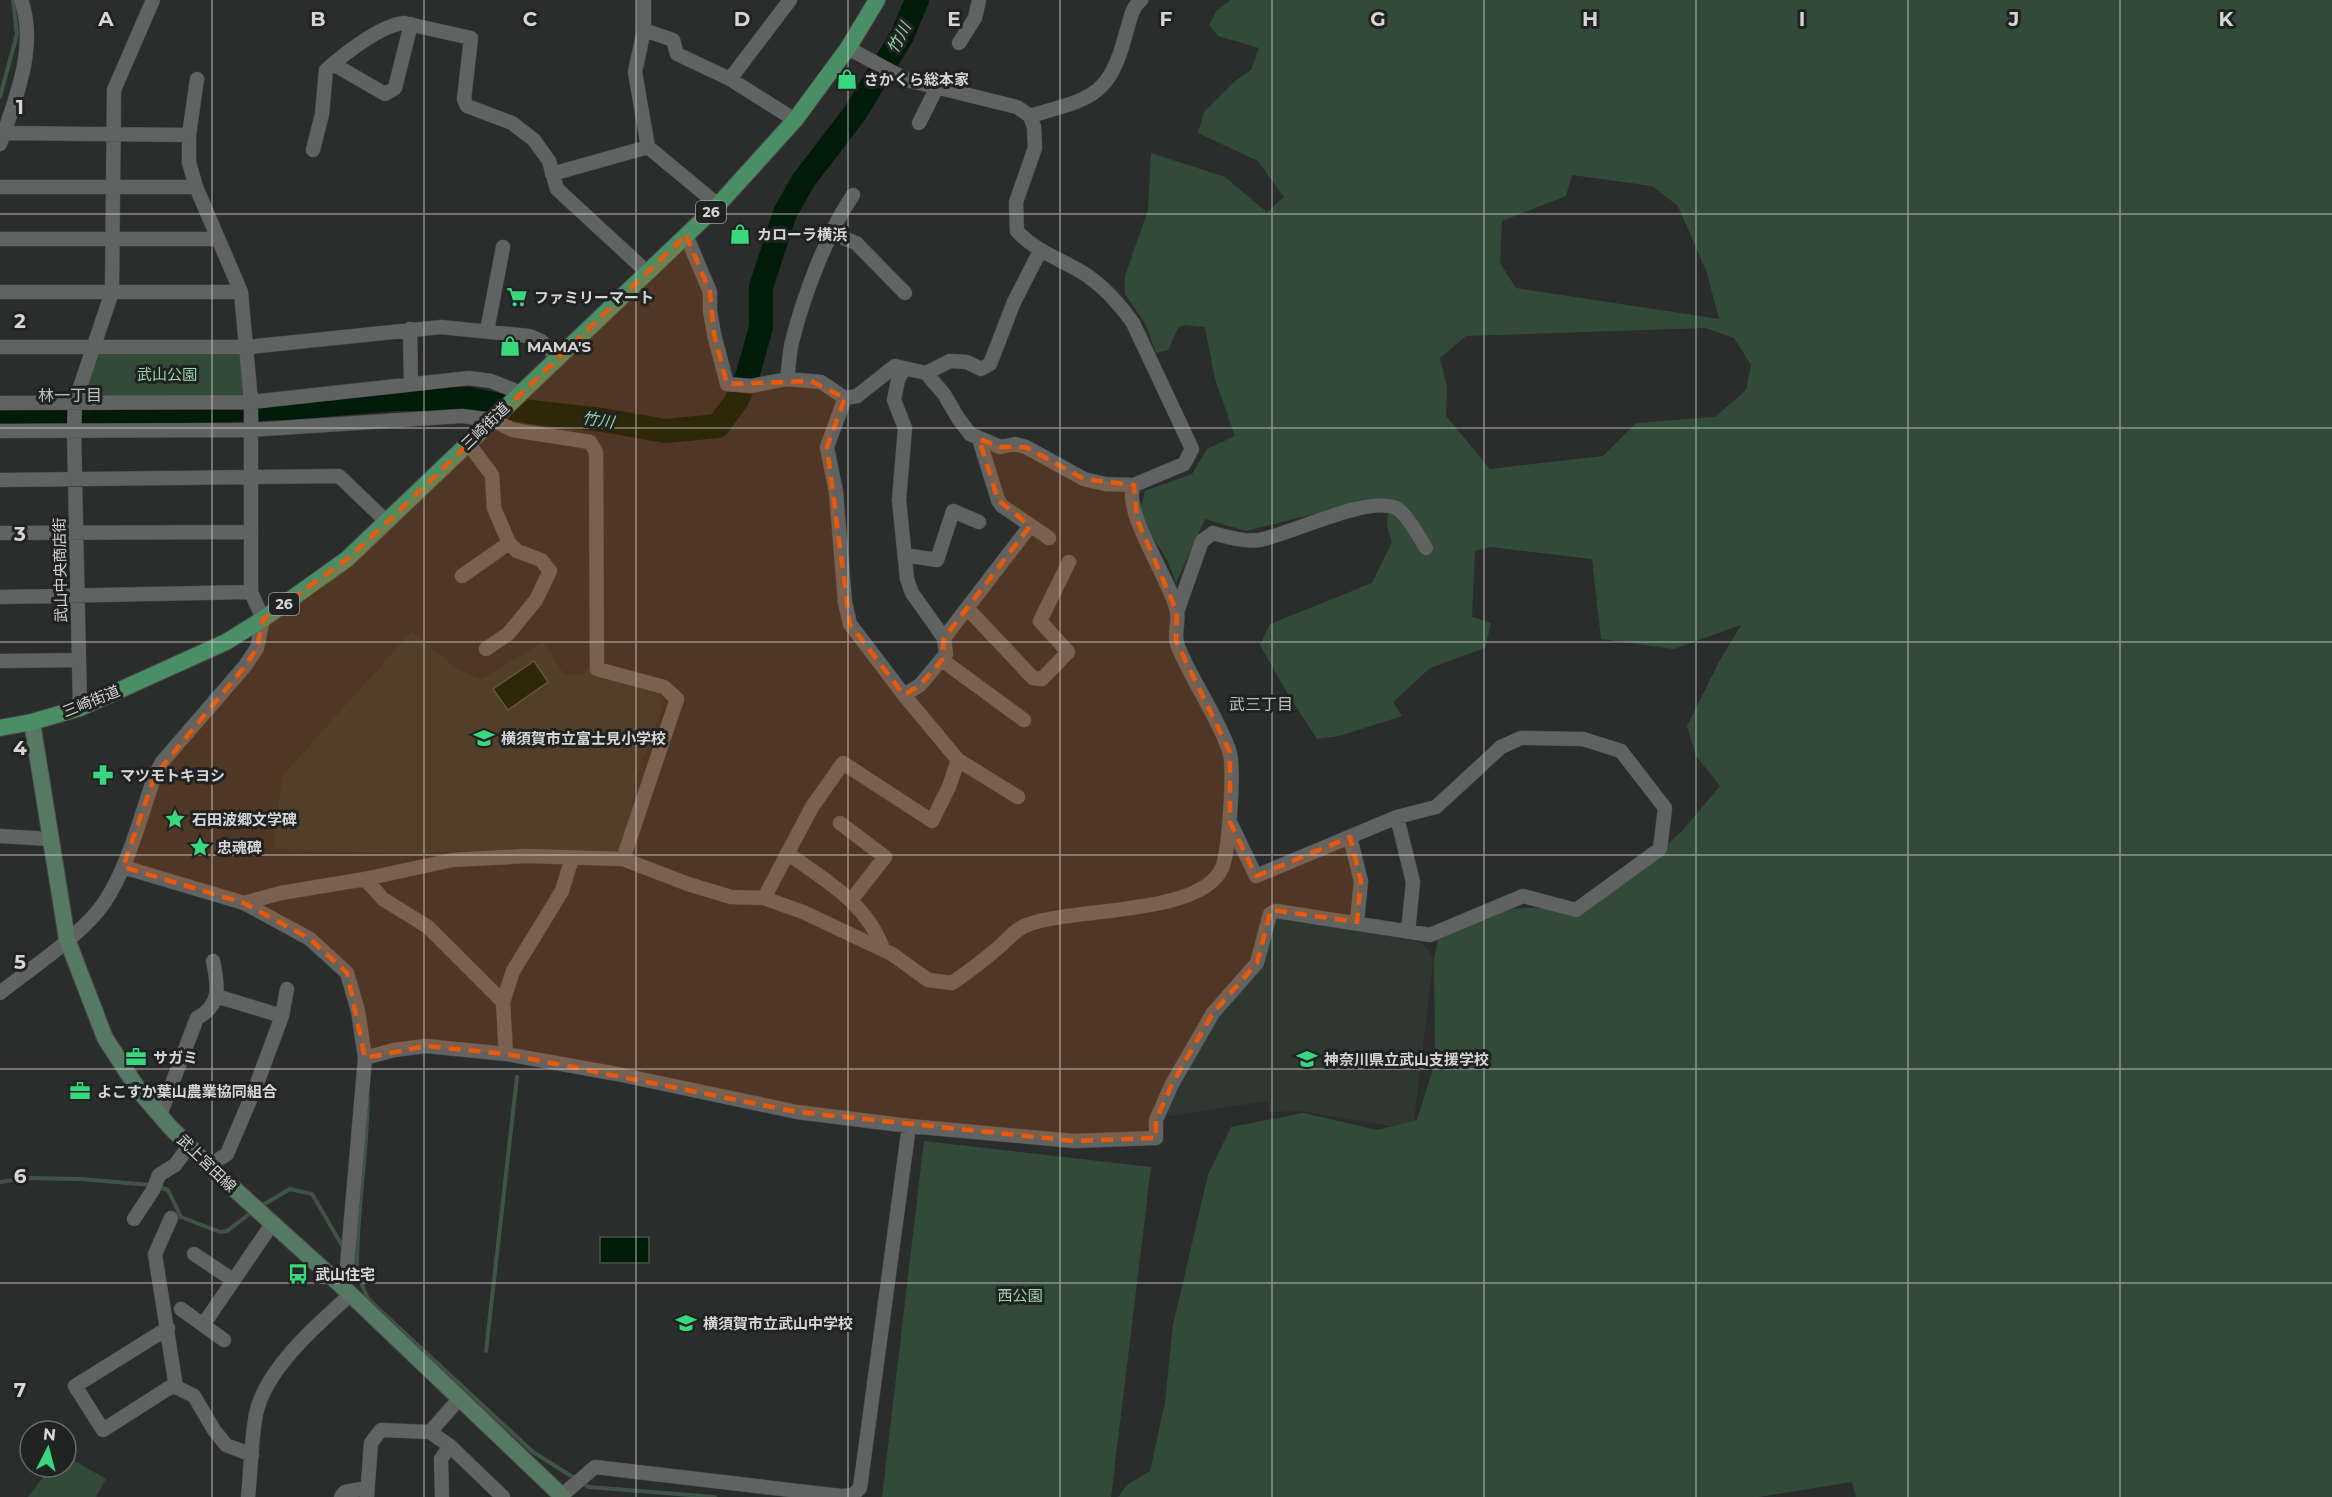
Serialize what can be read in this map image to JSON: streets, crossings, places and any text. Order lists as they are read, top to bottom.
{
  "streets": {
    "main road": ["26", "三崎街道", "武上宮田線"],
    "street": ["武山中央商店街"]
  },
  "crossings": [
    ["三崎街道", "武山中央商店街"],
    ["三崎街道", "武上宮田線"]
  ],
  "districts": ["林一丁目", "武三丁目"],
  "water": ["竹川"],
  "parks": ["武山公園", "西公園"],
  "places": {
    "shop": ["さかくら総本家", "カローラ横浜", "MAMA'S"],
    "supermarket": ["ファミリーマート"],
    "school or university": ["横須賀市立富士見小学校", "神奈川県立武山支援学校", "横須賀市立武山中学校"],
    "pharmacy": ["マツモトキヨシ"],
    "place": ["石田波郷文学碑", "忠魂碑"],
    "office": ["サガミ", "よこすか葉山農業協同組合"],
    "bus stop": ["武山住宅"]
  },
  "north": "top",
  "grid": {
    "columns": [
      "A",
      "B",
      "C",
      "D",
      "E",
      "F",
      "G",
      "H",
      "I",
      "J",
      "K"
    ],
    "rows": [
      "1",
      "2",
      "3",
      "4",
      "5",
      "6",
      "7"
    ]
  }
}
